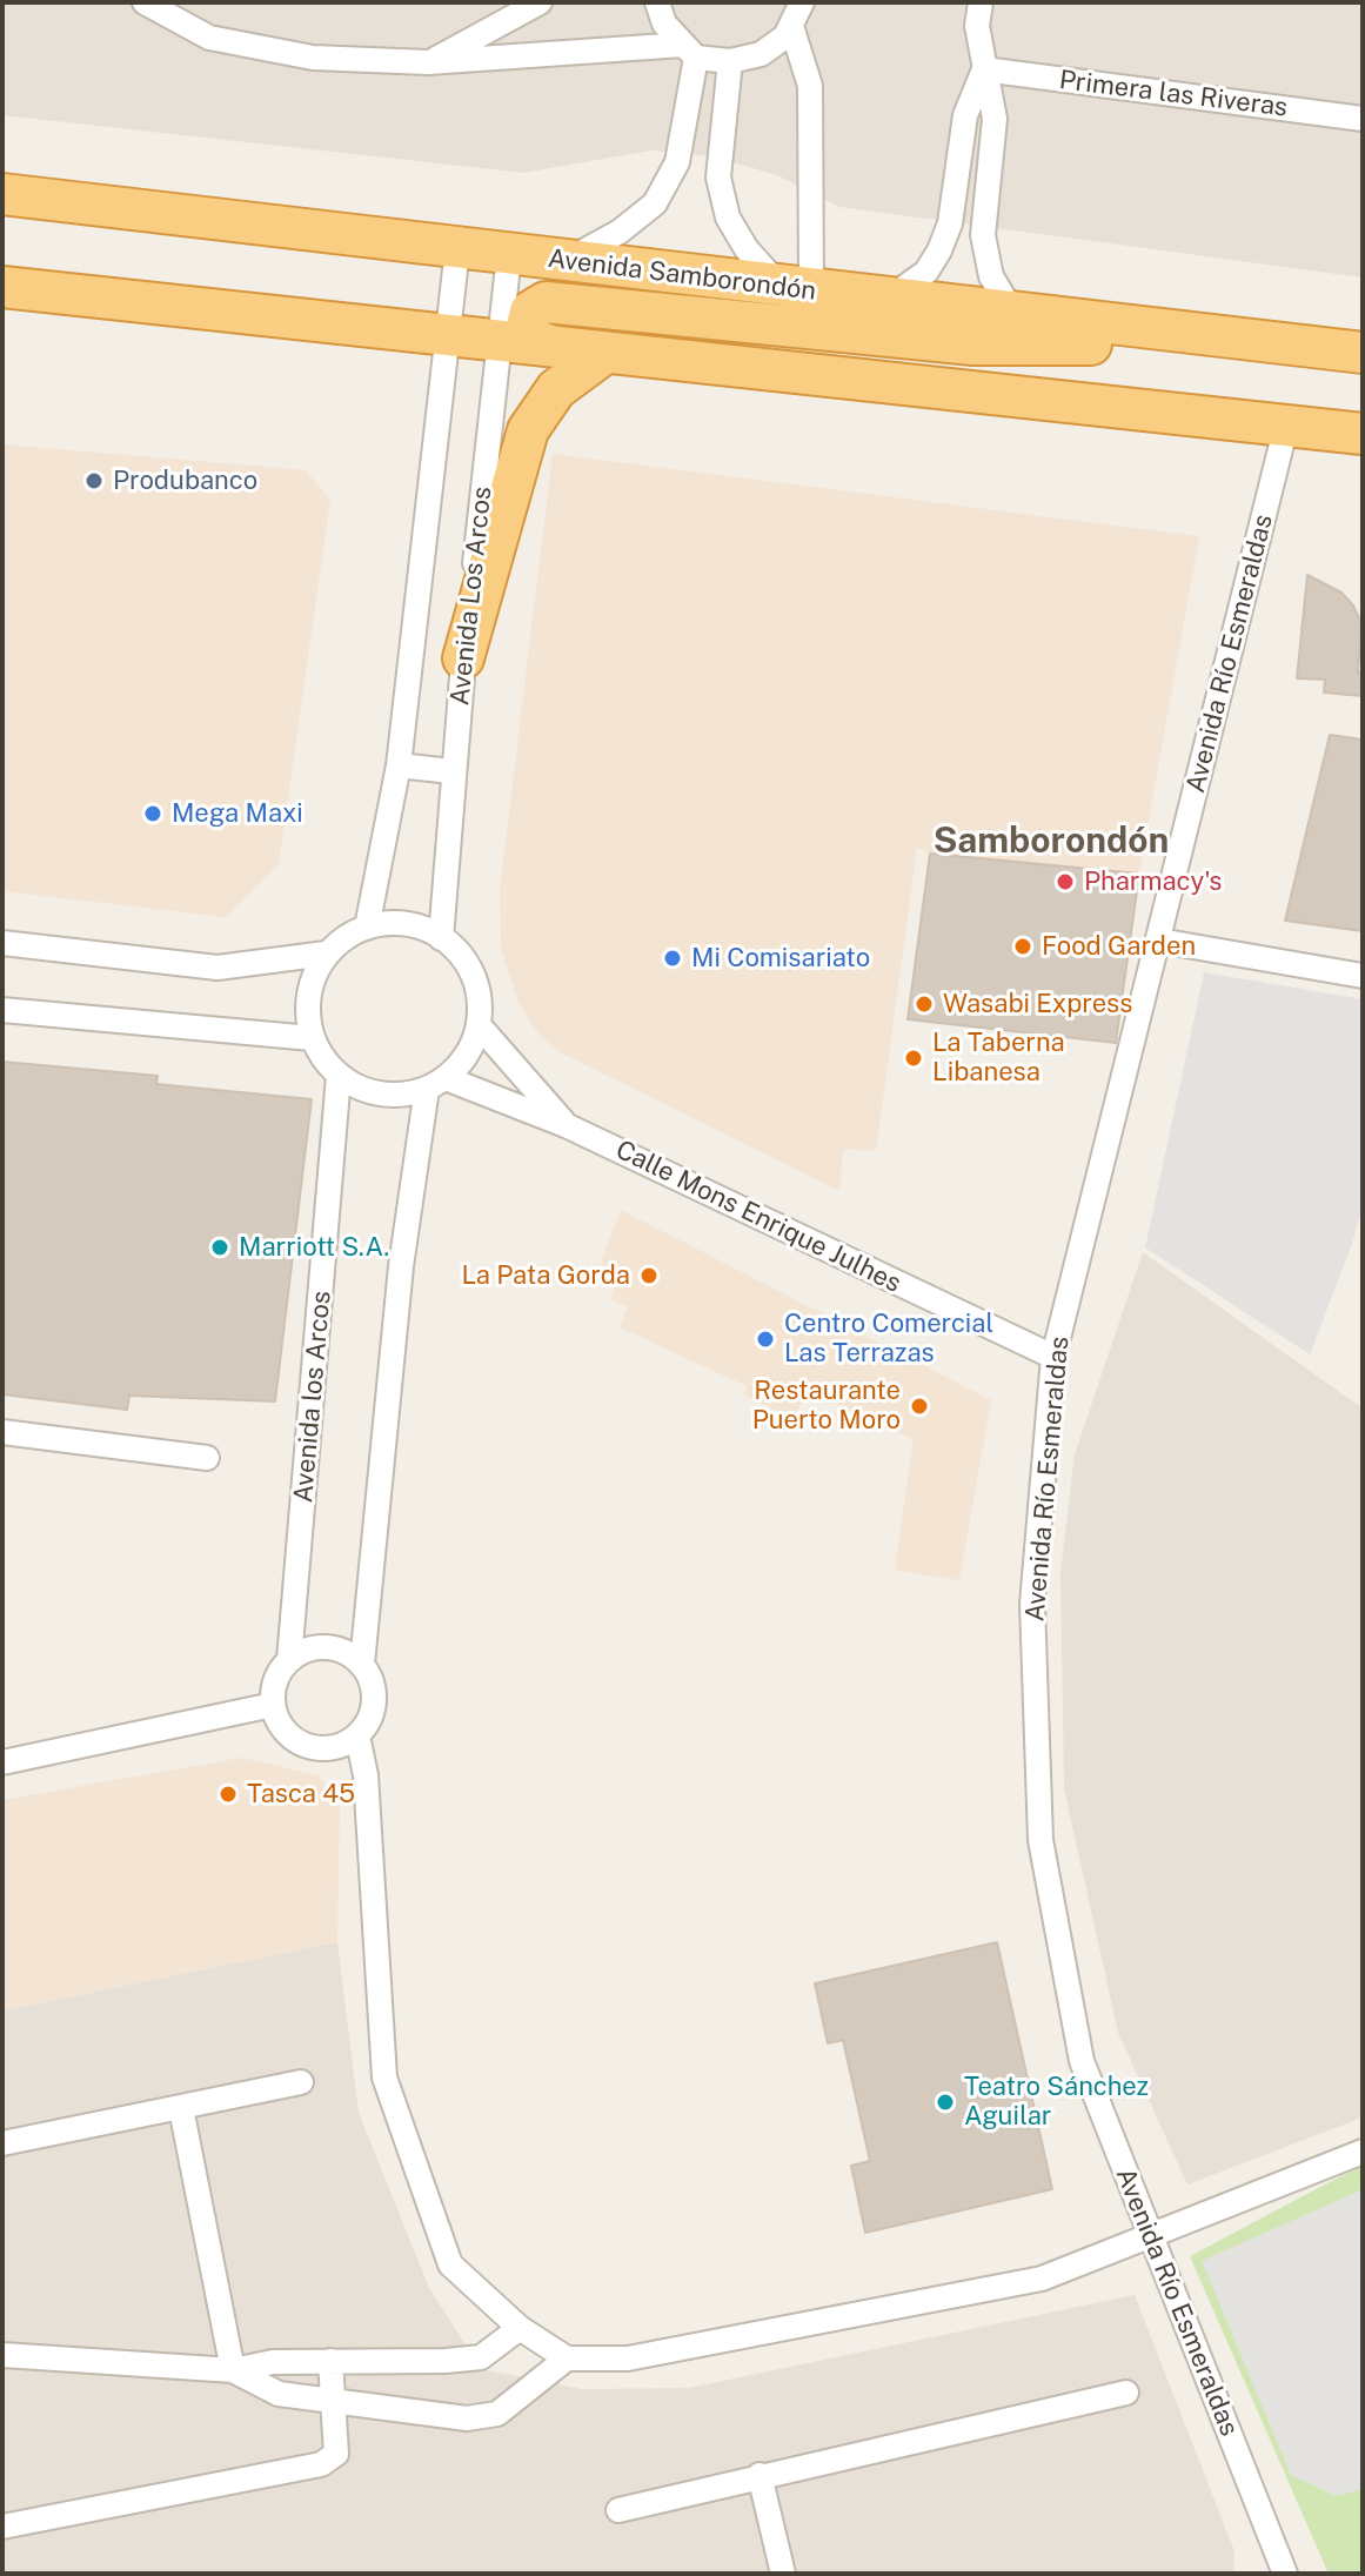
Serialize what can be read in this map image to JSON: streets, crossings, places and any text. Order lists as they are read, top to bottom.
{
  "streets": {
    "highway": ["Avenida Samborondón"],
    "street": [
      "Primera las Riveras",
      "Avenida Los Arcos",
      "Avenida Río Esmeraldas",
      "Calle Mons Enrique Julhes",
      "Avenida los Arcos"
    ]
  },
  "crossings": [
    ["Avenida Samborondón", "Avenida Los Arcos"],
    ["Avenida Los Arcos", "Calle Mons Enrique Julhes"],
    ["Avenida Los Arcos", "Avenida los Arcos"],
    ["Avenida Río Esmeraldas", "Calle Mons Enrique Julhes"],
    ["Calle Mons Enrique Julhes", "Avenida los Arcos"]
  ],
  "districts": ["Samborondón"],
  "places": [
    "Produbanco",
    "Mega Maxi",
    "Pharmacy's",
    "Food Garden",
    "Mi Comisariato",
    "Wasabi Express",
    "La Taberna Libanesa",
    "Marriott S.A.",
    "La Pata Gorda",
    "Centro Comercial Las Terrazas",
    "Restaurante Puerto Moro",
    "Tasca 45",
    "Teatro Sánchez Aguilar"
  ]
}
